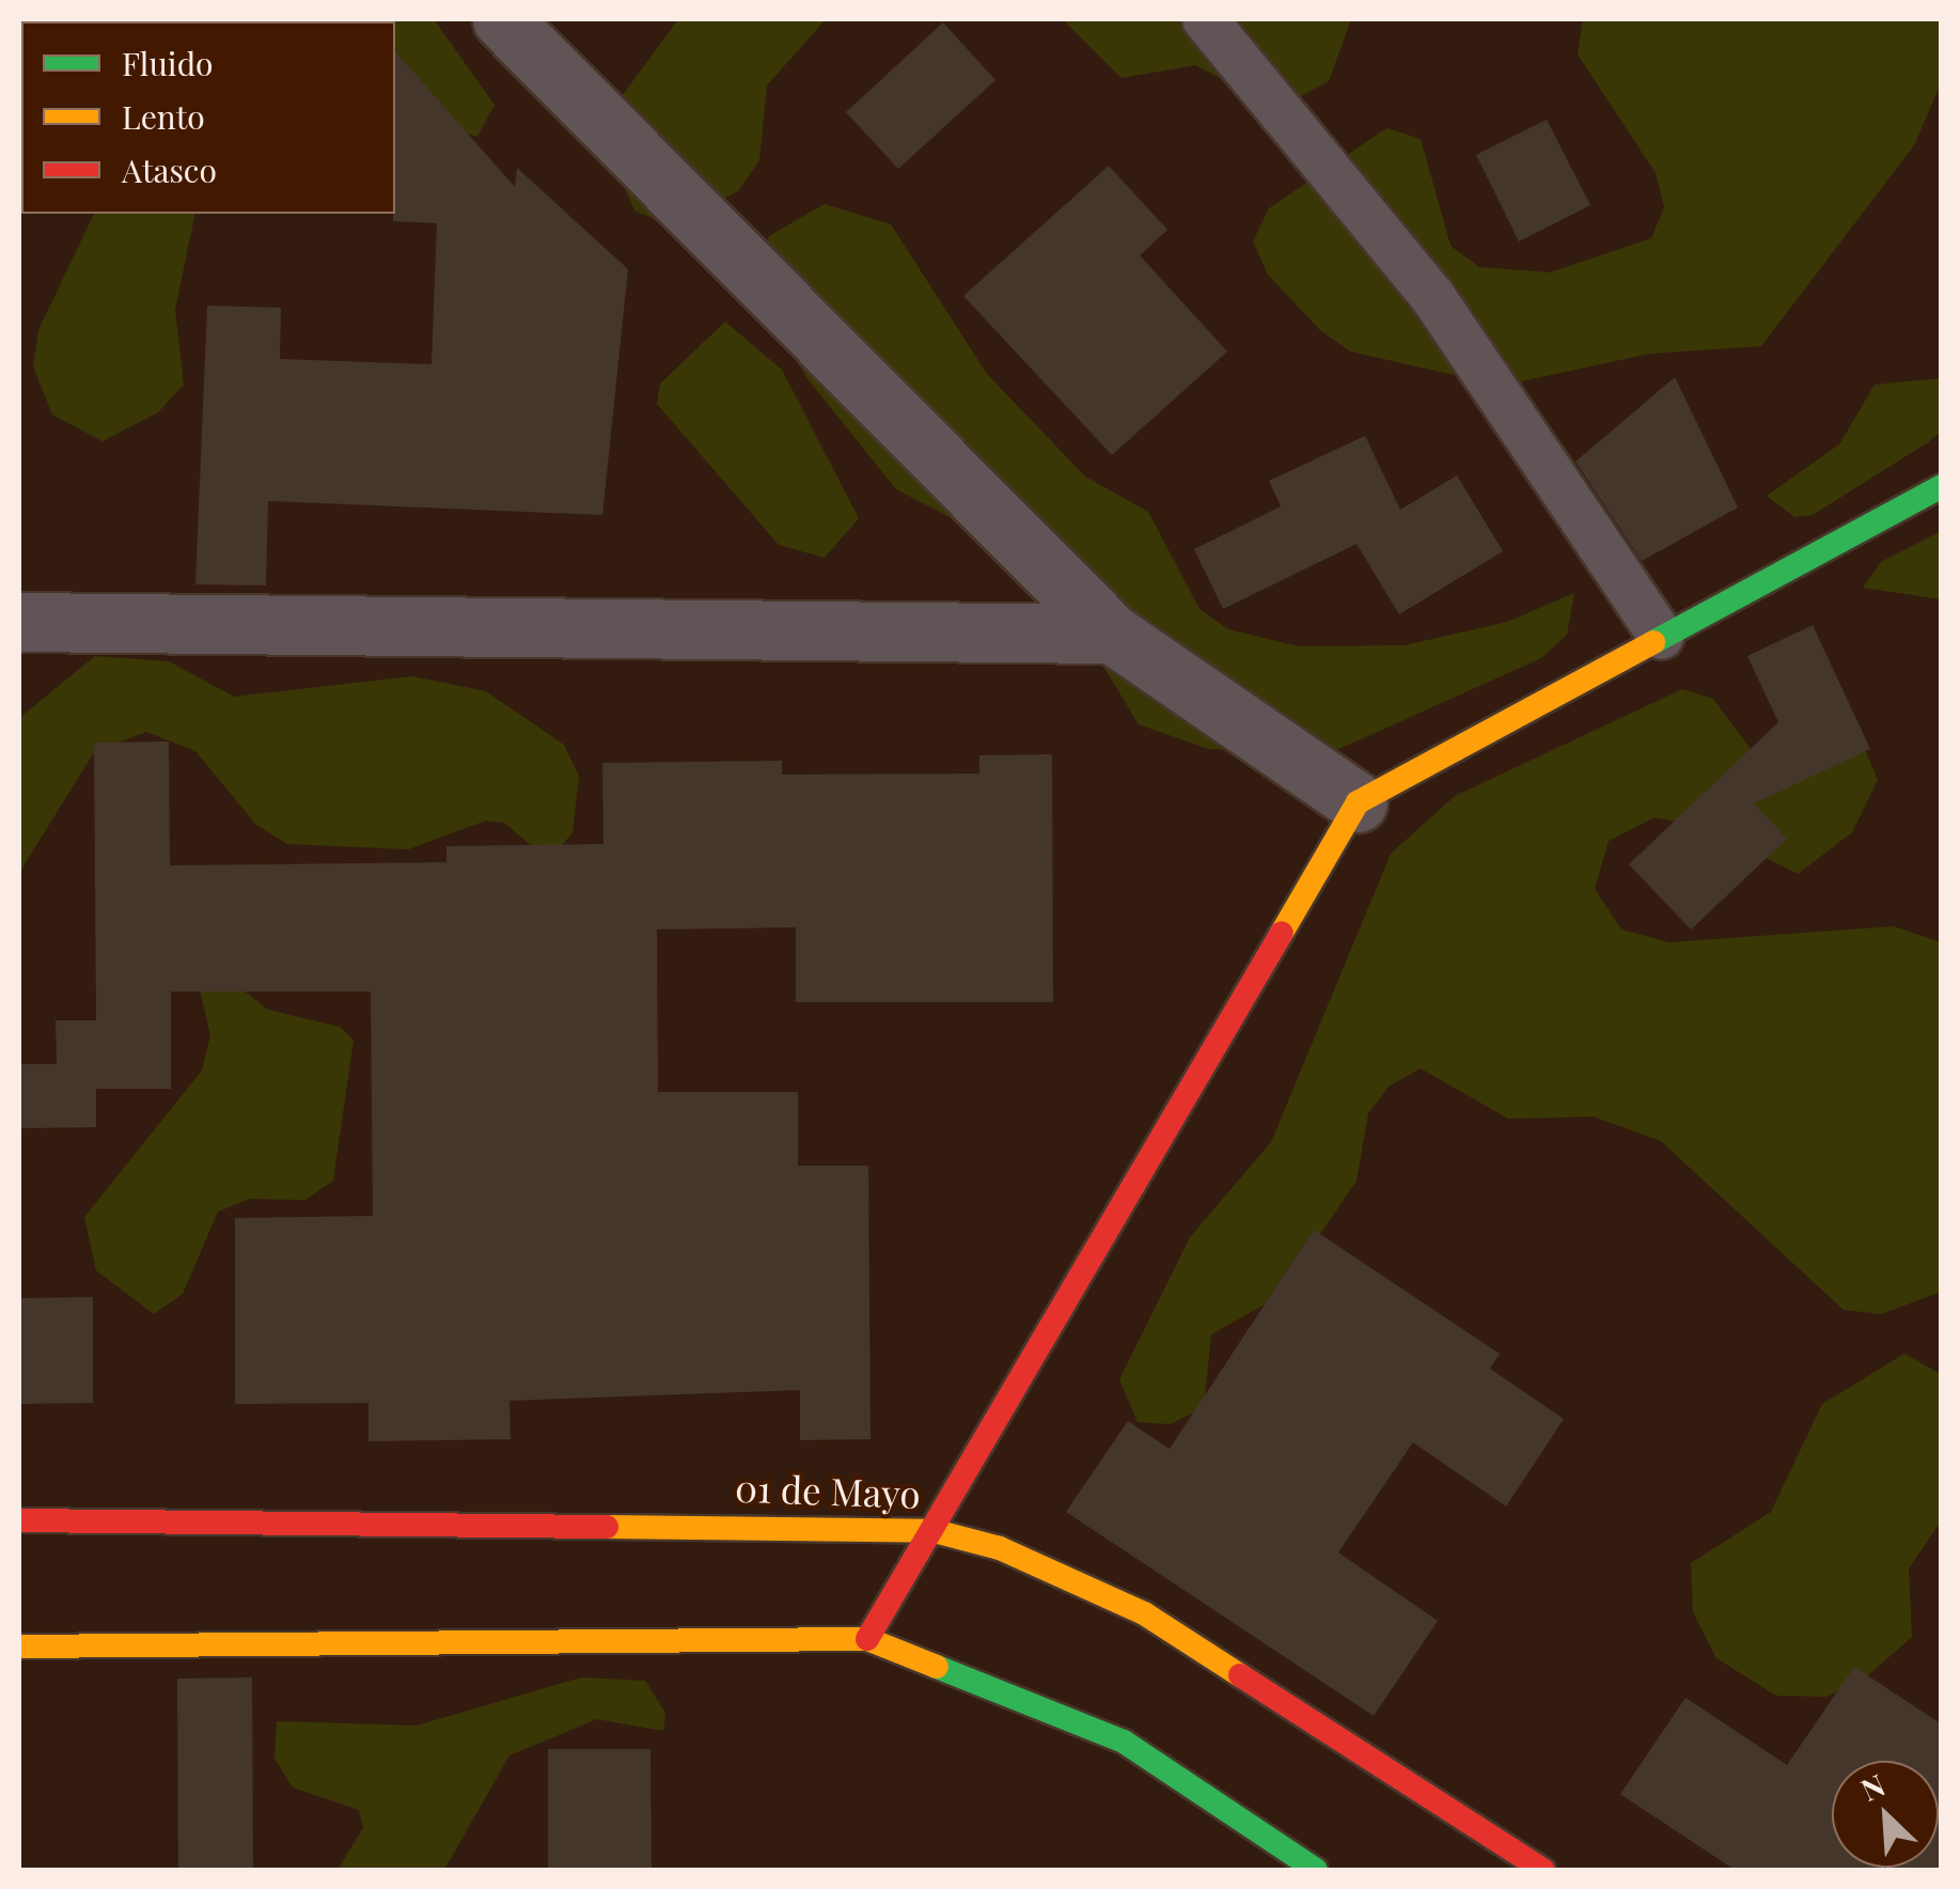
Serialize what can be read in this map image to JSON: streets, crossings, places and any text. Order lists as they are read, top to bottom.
{
  "streets": {
    "street": ["01 de Mayo"]
  },
  "legend": ["Fluido", "Lento", "Atasco"],
  "north": "top left"
}
